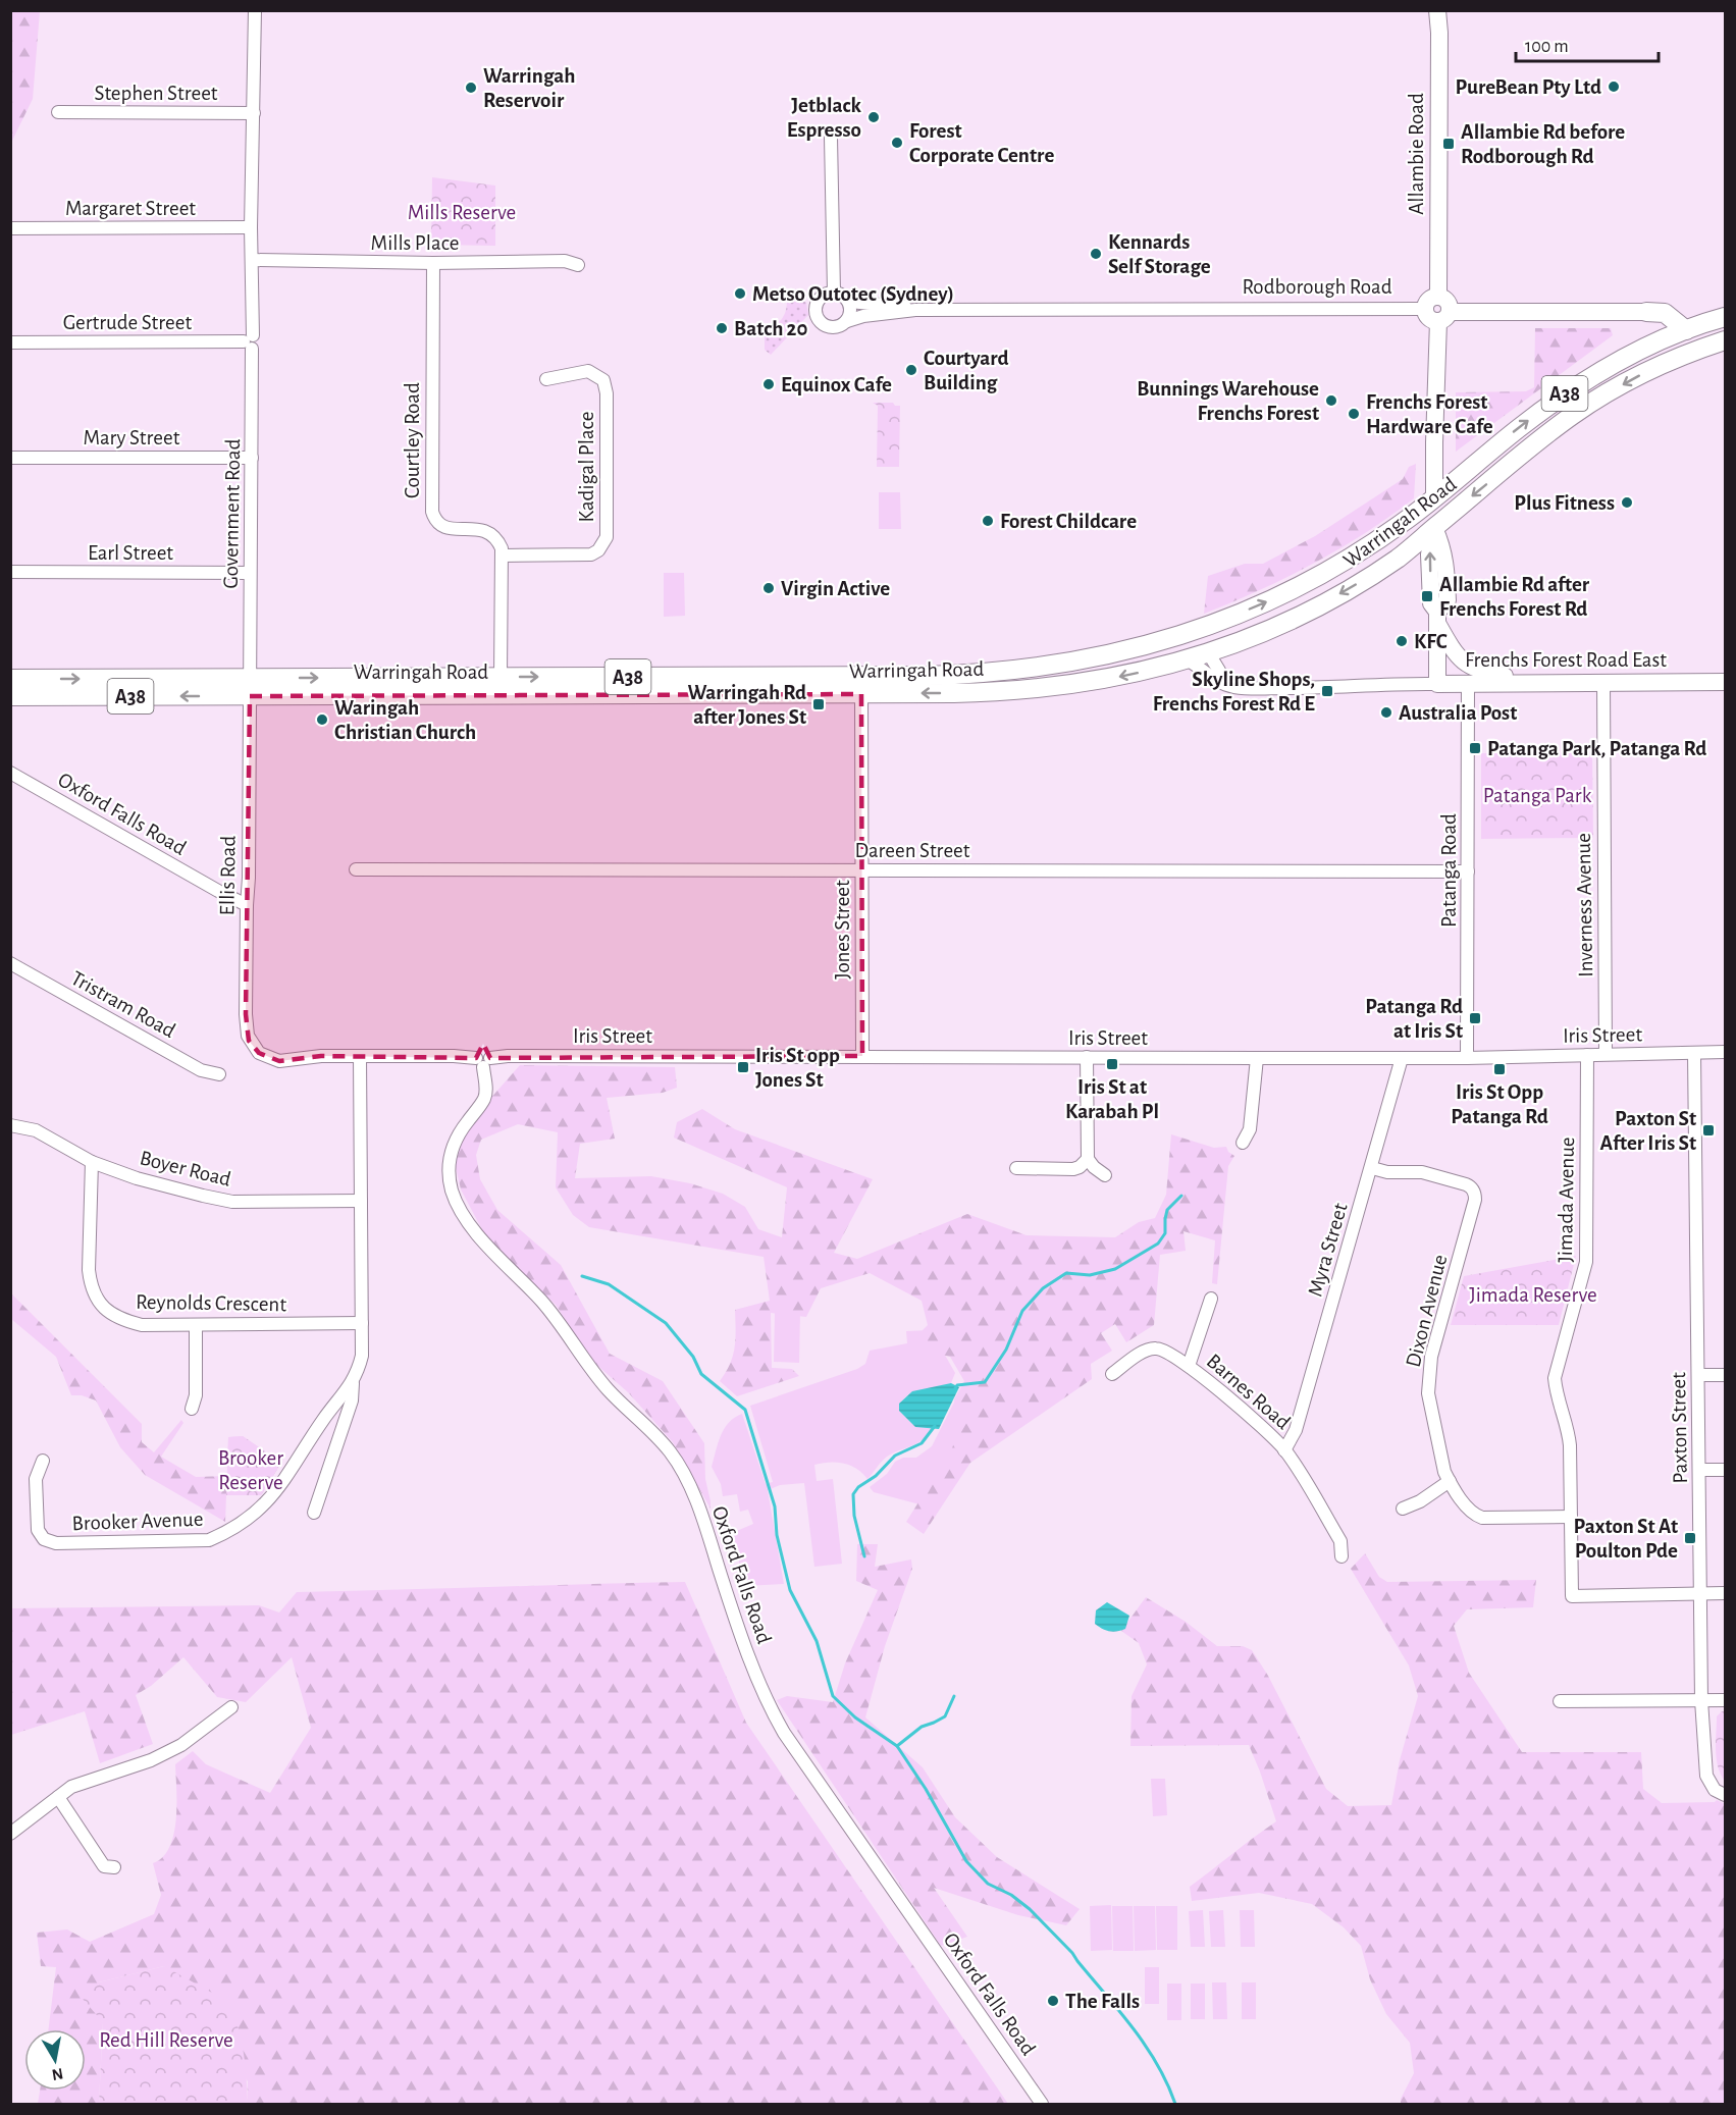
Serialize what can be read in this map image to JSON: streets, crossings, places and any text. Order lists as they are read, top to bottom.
{
  "streets": {
    "highway": ["A38", "Warringah Road"],
    "main road": ["Allambie Road", "Frenchs Forest Road East"],
    "street": [
      "Stephen Street",
      "Margaret Street",
      "Mills Place",
      "Rodborough Road",
      "Gertrude Street",
      "Mary Street",
      "Courtley Road",
      "Kadigal Place",
      "Government Road",
      "Earl Street",
      "Oxford Falls Road",
      "Dareen Street",
      "Patanga Road",
      "Ellis Road",
      "Inverness Avenue",
      "Jones Street",
      "Tristram Road",
      "Iris Street",
      "Boyer Road",
      "Jimada Avenue",
      "Myra Street",
      "Reynolds Crescent",
      "Dixon Avenue",
      "Barnes Road",
      "Paxton Street",
      "Brooker Avenue"
    ]
  },
  "crossings": [
    ["Stephen Street", "Government Road"],
    ["Allambie Road", "Rodborough Road"],
    ["Margaret Street", "Government Road"],
    ["Mills Place", "Courtley Road"],
    ["Mills Place", "Government Road"],
    ["Gertrude Street", "Government Road"],
    ["Mary Street", "Government Road"],
    ["Courtley Road", "Kadigal Place"],
    ["Government Road", "Warringah Road"],
    ["Government Road", "Earl Street"],
    ["Government Road", "Ellis Road"],
    ["Warringah Road", "Frenchs Forest Road East"],
    ["Warringah Road", "Ellis Road"],
    ["Warringah Road", "Jones Street"],
    ["Frenchs Forest Road East", "Patanga Road"],
    ["Frenchs Forest Road East", "Inverness Avenue"],
    ["Oxford Falls Road", "Ellis Road"],
    ["Oxford Falls Road", "Iris Street"],
    ["Dareen Street", "Patanga Road"],
    ["Dareen Street", "Jones Street"],
    ["Patanga Road", "Iris Street"],
    ["Ellis Road", "Brooker Avenue"],
    ["Inverness Avenue", "Iris Street"],
    ["Jones Street", "Iris Street"],
    ["Iris Street", "Jimada Avenue"],
    ["Iris Street", "Myra Street"],
    ["Iris Street", "Paxton Street"],
    ["Boyer Road", "Reynolds Crescent"],
    ["Boyer Road", "Brooker Avenue"],
    ["Jimada Avenue", "Dixon Avenue"],
    ["Jimada Avenue", "Paxton Street"],
    ["Myra Street", "Dixon Avenue"],
    ["Myra Street", "Barnes Road"],
    ["Reynolds Crescent", "Brooker Avenue"]
  ],
  "parks": [
    "Mills Reserve",
    "Patanga Park",
    "Jimada Reserve",
    "Brooker Reserve",
    "Red Hill Reserve"
  ],
  "places": {
    "other": [
      "PureBean Pty Ltd",
      "Warringah Reservoir",
      "Jetblack Espresso",
      "Forest Corporate Centre",
      "Kennards Self Storage",
      "Metso Outotec (Sydney)",
      "Batch 20",
      "Courtyard Building",
      "Equinox Cafe",
      "Bunnings Warehouse Frenchs Forest",
      "Frenchs Forest Hardware Cafe",
      "Plus Fitness",
      "Forest Childcare",
      "Virgin Active",
      "KFC",
      "Australia Post",
      "Waringah Christian Church",
      "The Falls"
    ],
    "transit": [
      "Allambie Rd before Rodborough Rd",
      "Allambie Rd after Frenchs Forest Rd",
      "Skyline Shops, Frenchs Forest Rd E",
      "Warringah Rd after Jones St",
      "Patanga Park, Patanga Rd",
      "Patanga Rd at Iris St",
      "Iris St at Karabah Pl",
      "Iris St opp Jones St",
      "Iris St Opp Patanga Rd",
      "Paxton St After Iris St",
      "Paxton St At Poulton Pde"
    ]
  },
  "scale_bar": "100 m",
  "north": "bottom"
}
